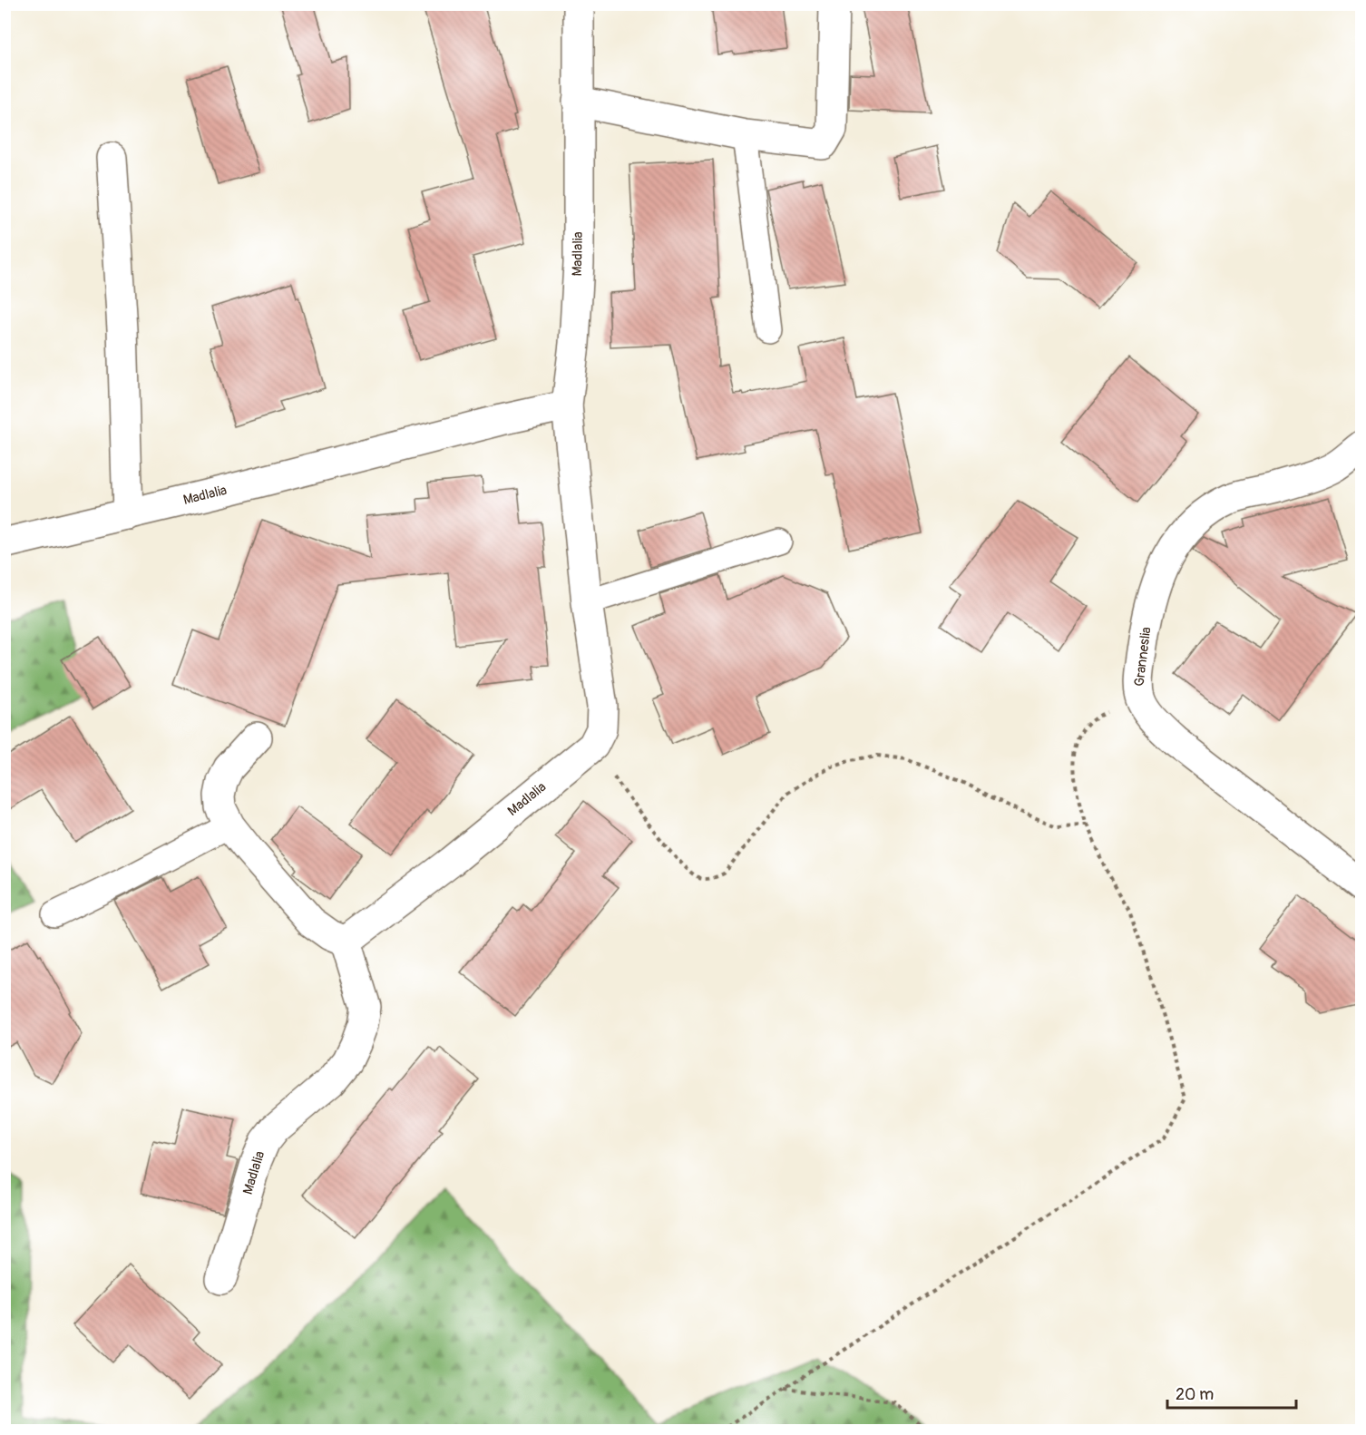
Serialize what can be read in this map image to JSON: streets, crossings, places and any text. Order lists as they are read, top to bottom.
{
  "streets": {
    "street": ["Madlalia", "Granneslia"]
  },
  "scale_bar": "20 m"
}
